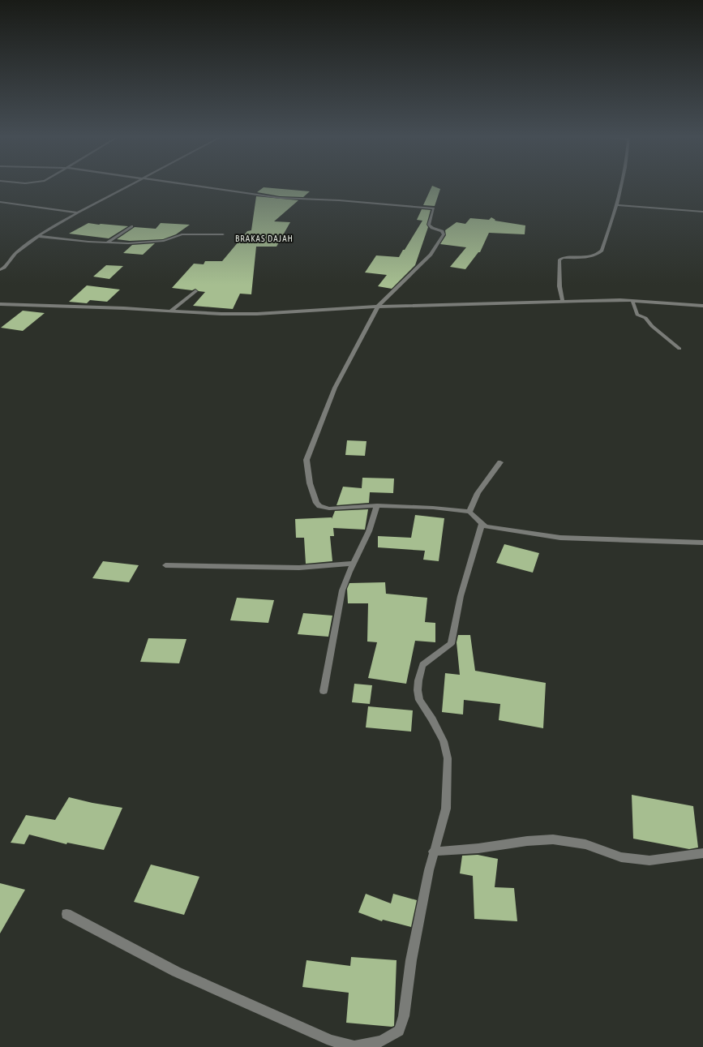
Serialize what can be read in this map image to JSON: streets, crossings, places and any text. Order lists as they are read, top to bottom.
{
  "districts": ["BRAKAS DAJAH"]
}
